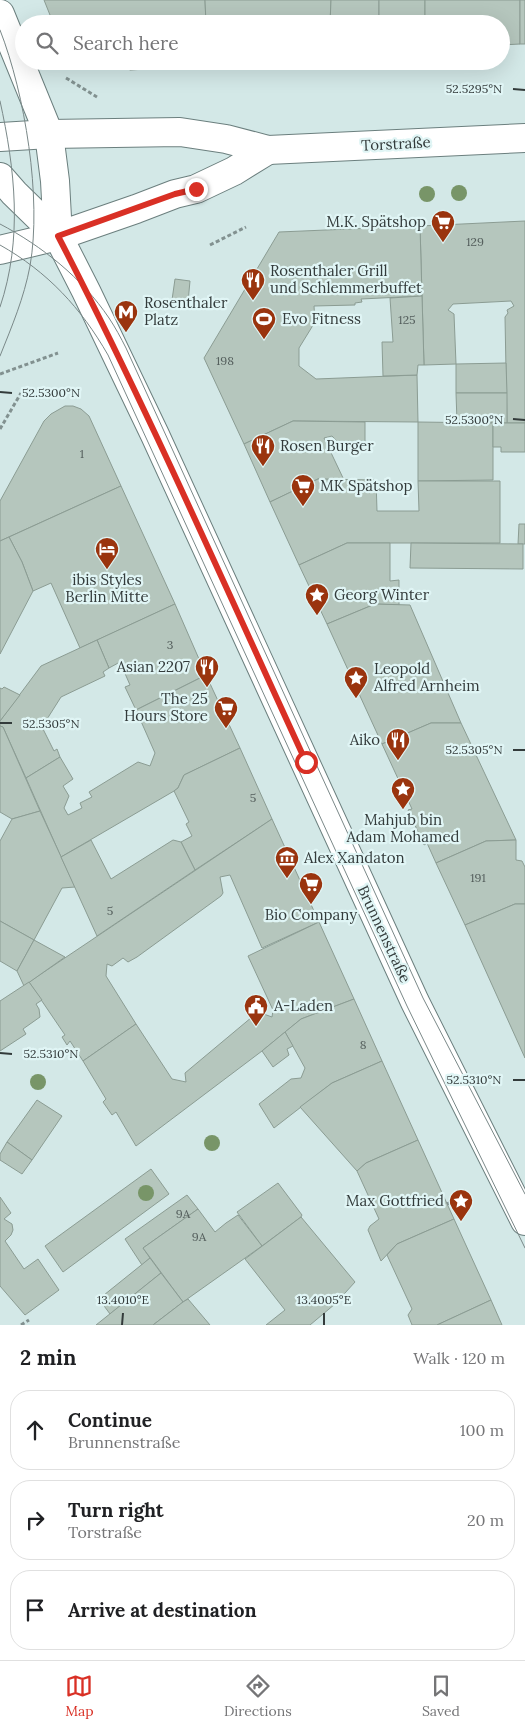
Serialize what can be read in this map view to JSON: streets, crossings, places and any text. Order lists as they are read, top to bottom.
{
  "streets": {
    "main road": ["Torstraße", "Brunnenstraße"]
  },
  "crossings": [
    ["Torstraße", "Brunnenstraße"]
  ],
  "places": {
    "supermarket": [
      "M.K. Spätshop",
      "MK Spätshop",
      "The 25 Hours Store",
      "Bio Company"
    ],
    "restaurant": [
      "Rosenthaler Grill und Schlemmerbuffet",
      "Rosen Burger",
      "Asian 2207",
      "Aiko"
    ],
    "metro station": ["Rosenthaler Platz"],
    "sports": ["Evo Fitness"],
    "hotel": ["ibis Styles Berlin Mitte"],
    "place": [
      "Georg Winter",
      "Leopold Alfred Arnheim",
      "Mahjub bin Adam Mohamed",
      "Max Gottfried"
    ],
    "museum": ["Alex Xandaton"],
    "public building": ["A-Laden"]
  },
  "house_numbers": [
    "129",
    "125",
    "198",
    "1",
    "3",
    "5",
    "191",
    "5",
    "8",
    "9A",
    "9A"
  ],
  "page": {
    "search": "Search here",
    "heading": ["2 min", "Walk · 120 m"],
    "list": [
      ["Continue", "Brunnenstraße", "100 m"],
      ["Turn right", "Torstraße", "20 m"],
      "Arrive at destination"
    ],
    "nav": ["Map", "Directions", "Saved"]
  },
  "coordinates": [
    "52.5295°N",
    "52.5300°N",
    "52.5305°N",
    "52.5310°N",
    "13.4010°E",
    "13.4005°E"
  ]
}
